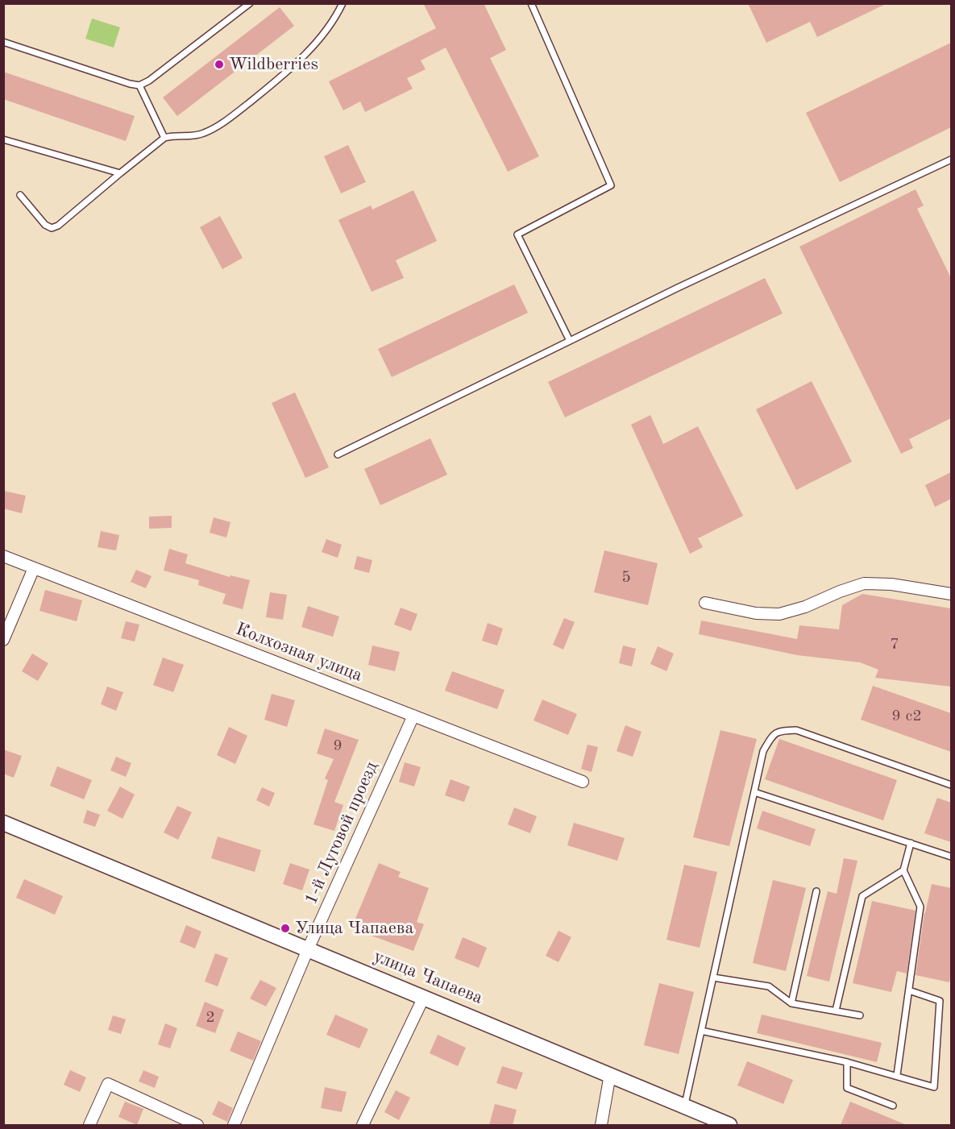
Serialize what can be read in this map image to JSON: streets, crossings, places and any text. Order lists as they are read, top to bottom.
{
  "streets": {
    "street": ["Колхозная улица", "1-й Луговой проезд", "улица Чапаева"]
  },
  "crossings": [
    ["Колхозная улица", "1-й Луговой проезд"],
    ["1-й Луговой проезд", "улица Чапаева"]
  ],
  "places": ["Wildberries", "Улица Чапаева"],
  "house_numbers": [
    "5",
    "7",
    "9 с2",
    "9",
    "2"
  ]
}
